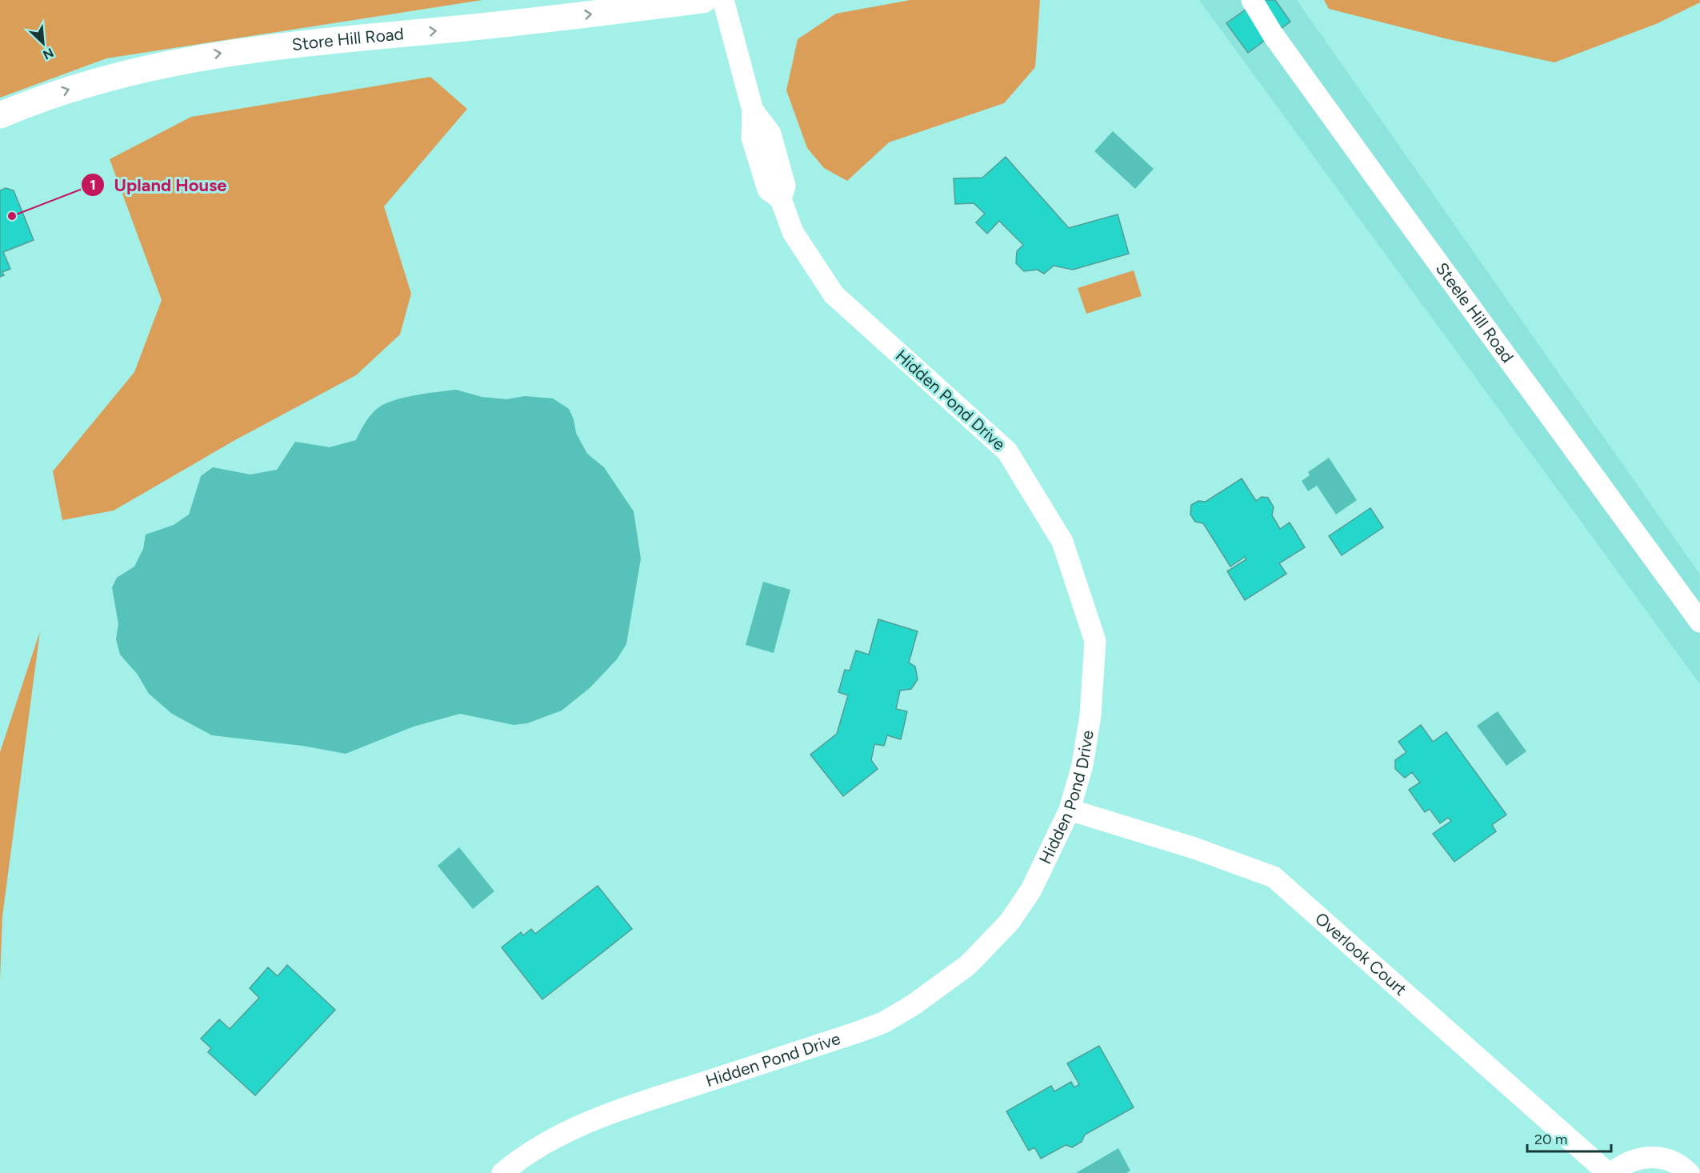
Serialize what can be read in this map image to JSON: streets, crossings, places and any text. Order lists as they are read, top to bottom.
{
  "streets": {
    "main road": ["Store Hill Road"],
    "street": ["Steele Hill Road", "Hidden Pond Drive", "Overlook Court"]
  },
  "crossings": [
    ["Hidden Pond Drive", "Overlook Court"]
  ],
  "one_way": ["Store Hill Road"],
  "places": ["Upland House"],
  "scale_bar": "20 m",
  "north": "bottom right"
}
